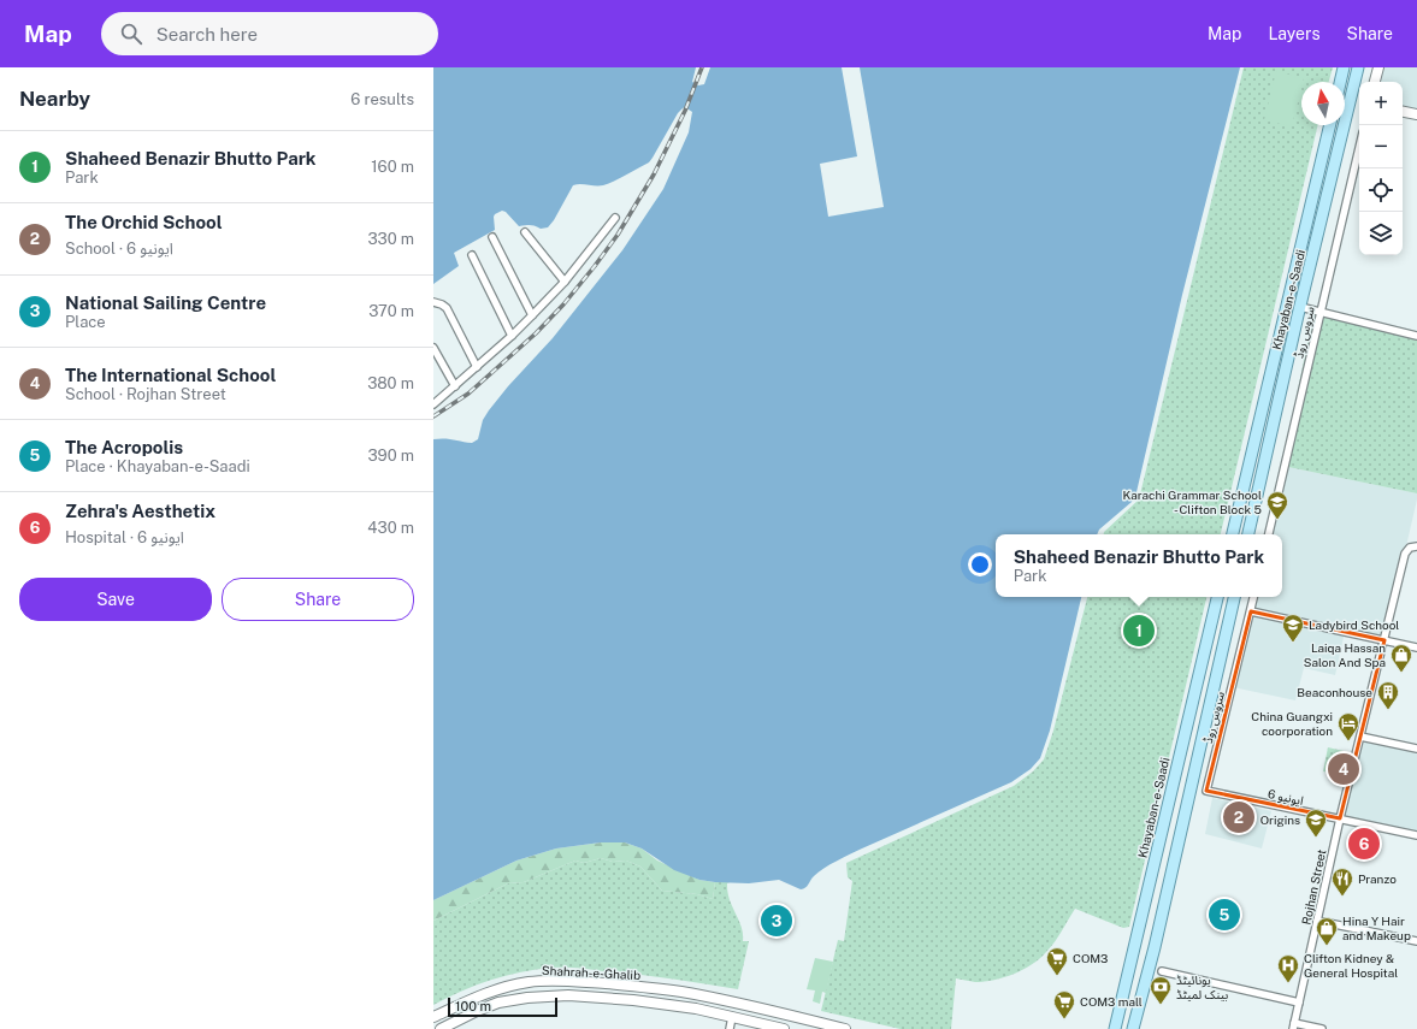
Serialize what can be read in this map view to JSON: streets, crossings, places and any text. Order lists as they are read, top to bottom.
{
  "streets": {
    "main road": ["Khayaban-e-Saadi", "Shahrah-e-Ghalib"],
    "street": ["سروس روڈ", "ایونیو 6", "Rojhan Street"]
  },
  "crossings": [
    ["سروس روڈ", "ایونیو 6"],
    ["ایونیو 6", "Rojhan Street"]
  ],
  "places": {
    "school or university": ["Karachi Grammar School - Clifton Block 5", "Ladybird School", "Origins"],
    "shop": ["Laiqa Hassan Salon And Spa", "Hina Y Hair and Makeup"],
    "building": ["Beaconhouse"],
    "hotel": ["China Guangxi coorporation"],
    "restaurant": ["Pranzo"],
    "supermarket": ["COM3", "COM3 mall"],
    "hospital": ["Clifton Kidney & General Hospital"],
    "bank": ["یونائیٹڈ بینک لمیٹڈ"]
  },
  "scale_bar": "100 m",
  "north": "top",
  "page": {
    "header": "Map",
    "search": "Search here",
    "nav": ["Map", "Layers", "Share"],
    "heading": ["Nearby", "6 results"],
    "map_buttons": ["+", "−"],
    "list": [
      {
        "mark": "1",
        "name": "Shaheed Benazir Bhutto Park",
        "note": "Park",
        "value": "160 m"
      },
      {
        "mark": "2",
        "name": "The Orchid School",
        "note": "School · ایونیو 6",
        "value": "330 m"
      },
      {
        "mark": "3",
        "name": "National Sailing Centre",
        "note": "Place",
        "value": "370 m"
      },
      {
        "mark": "4",
        "name": "The International School",
        "note": "School · Rojhan Street",
        "value": "380 m"
      },
      {
        "mark": "5",
        "name": "The Acropolis",
        "note": "Place · Khayaban-e-Saadi",
        "value": "390 m"
      },
      {
        "mark": "6",
        "name": "Zehra's Aesthetix",
        "note": "Hospital · ایونیو 6",
        "value": "430 m"
      }
    ],
    "popup": ["Shaheed Benazir Bhutto Park", "Park"],
    "buttons": ["Save", "Share"],
    "pins": [
      "1",
      "4",
      "2",
      "6",
      "5",
      "3"
    ],
    "scale": "100 m"
  }
}
